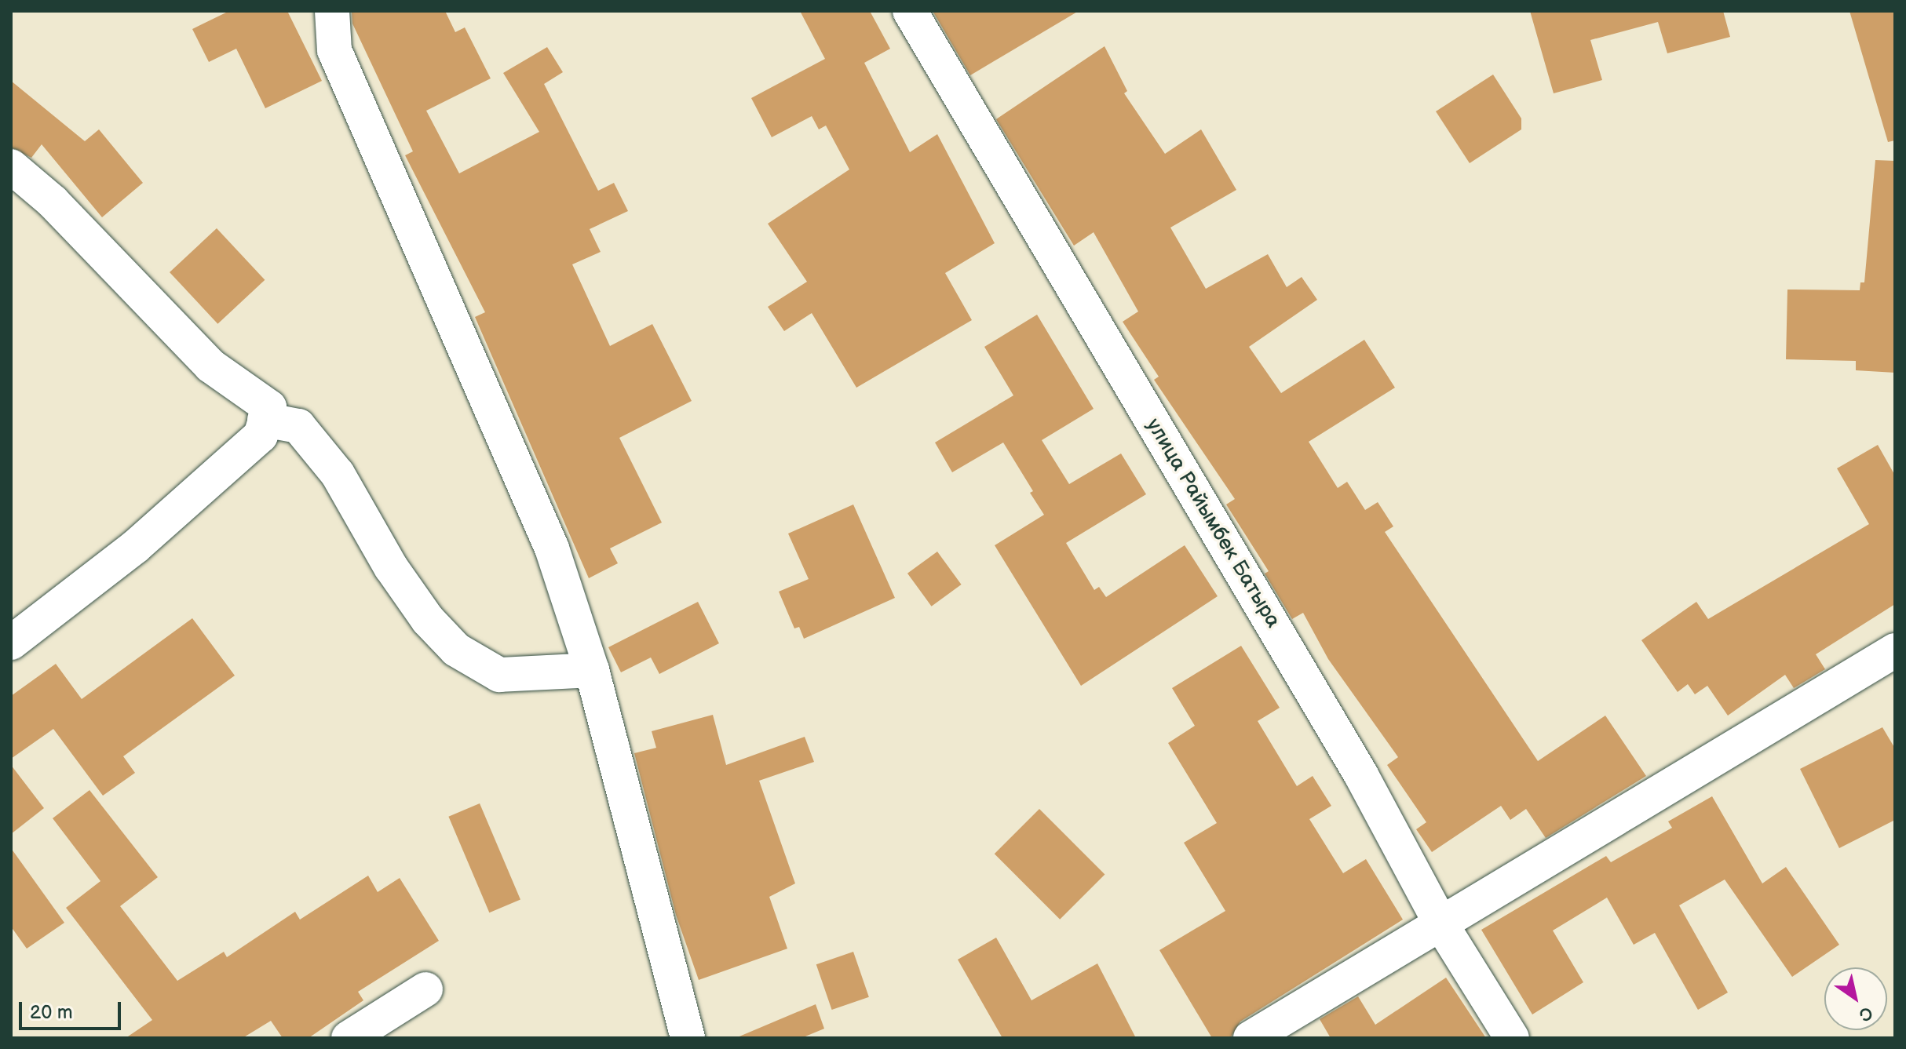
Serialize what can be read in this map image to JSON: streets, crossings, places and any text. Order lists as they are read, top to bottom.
{
  "streets": {
    "street": ["улица Райымбек Батыра"]
  },
  "scale_bar": "20 m",
  "north": "bottom right"
}
